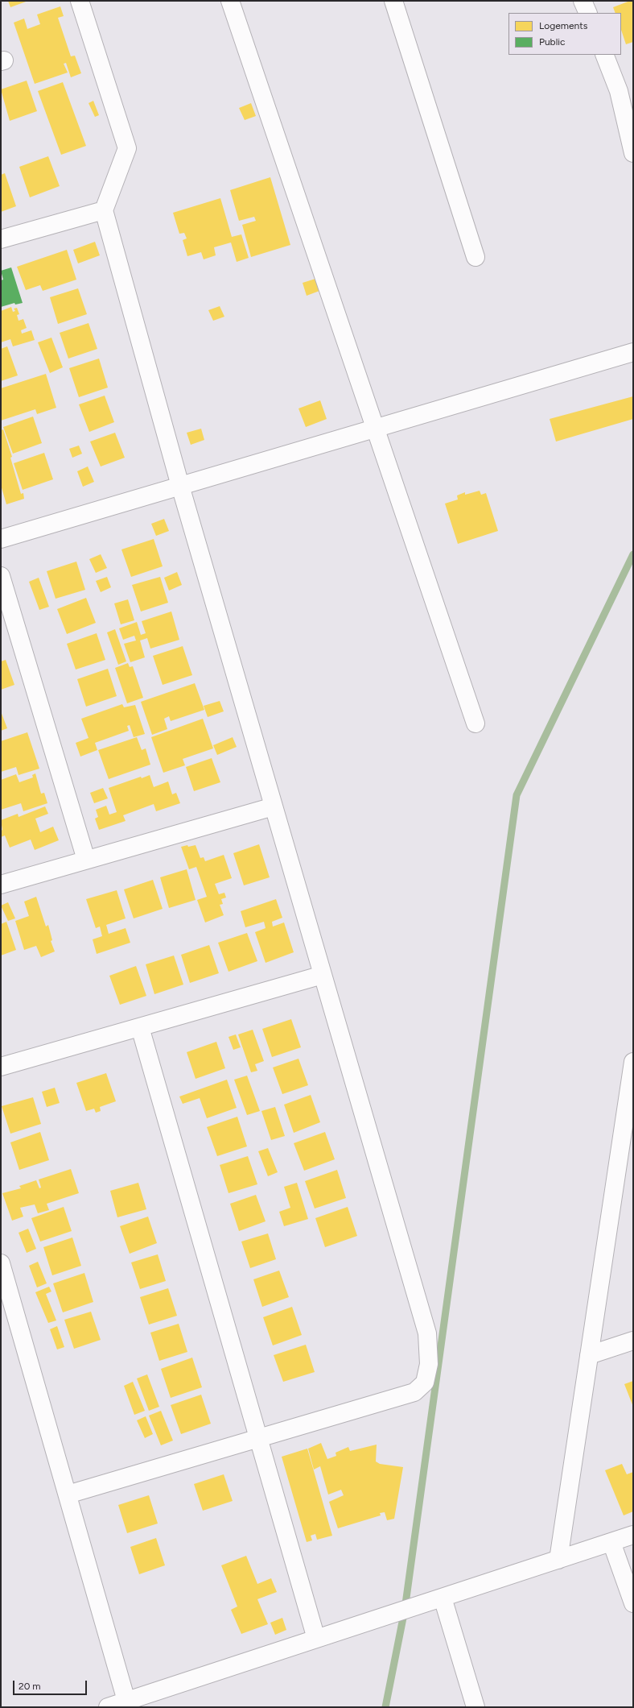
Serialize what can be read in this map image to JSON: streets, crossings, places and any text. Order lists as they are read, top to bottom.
{
  "legend": ["Logements", "Public"],
  "scale_bar": "20 m"
}
